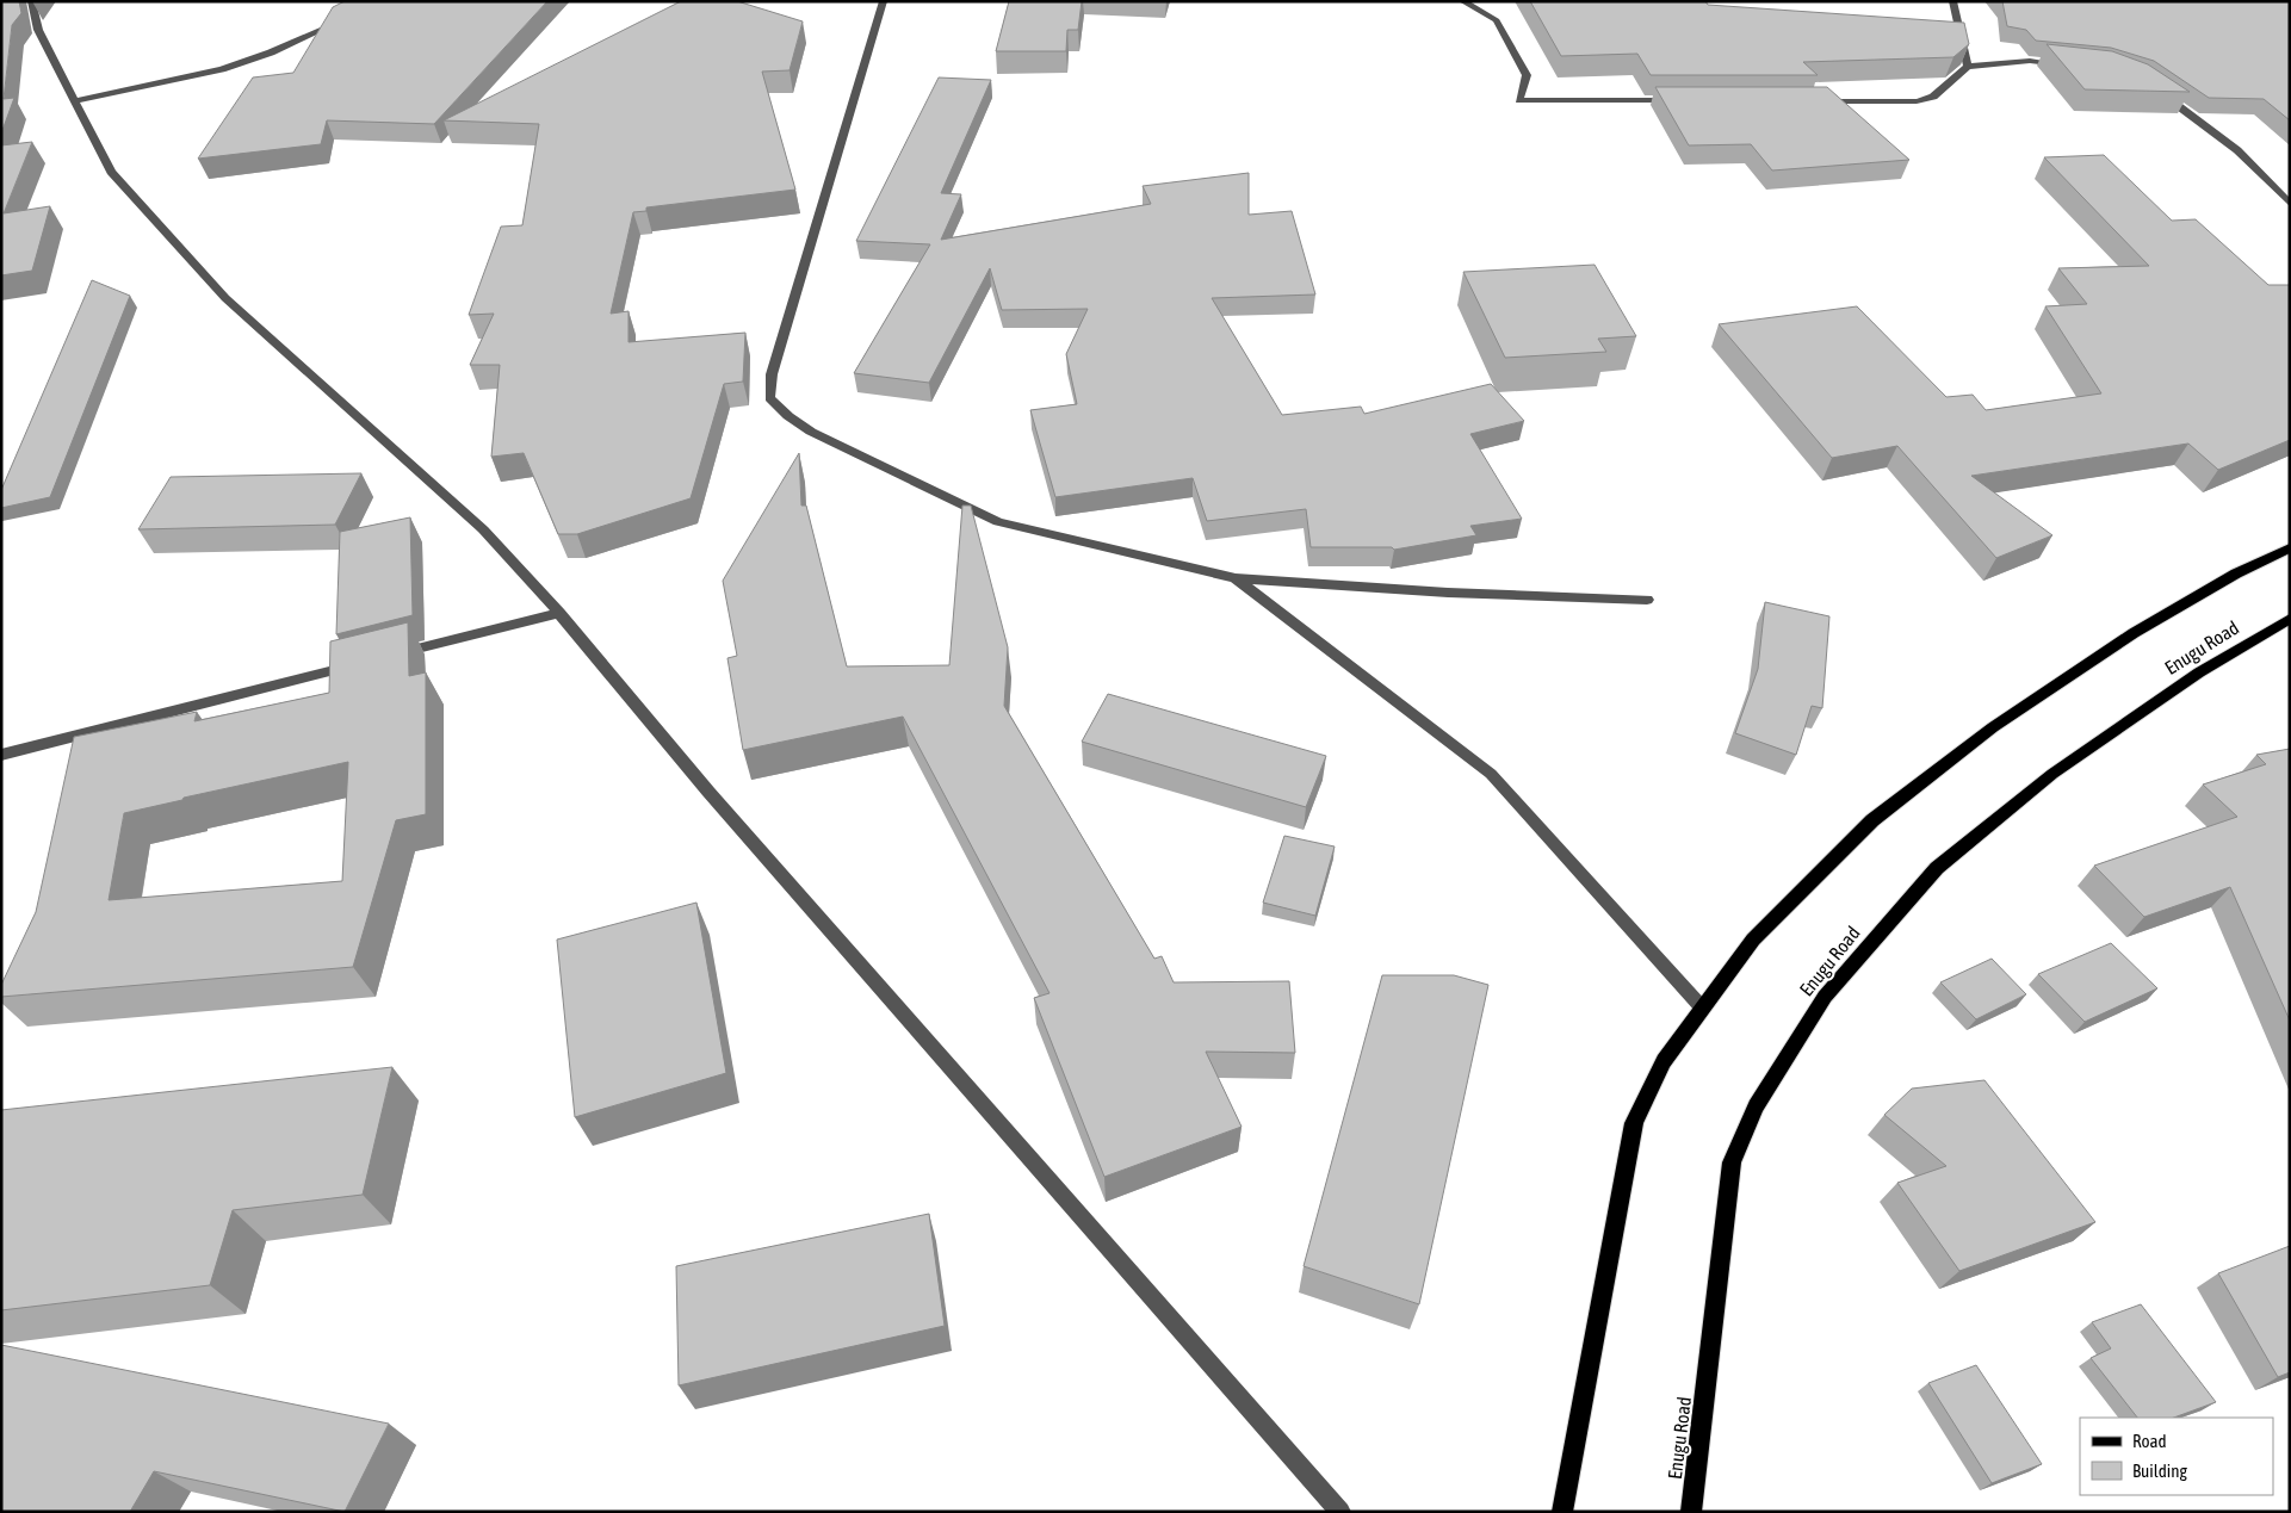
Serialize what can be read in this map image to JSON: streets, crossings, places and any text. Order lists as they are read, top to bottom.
{
  "streets": {
    "main road": ["Enugu Road"]
  },
  "legend": ["Road", "Building"]
}
